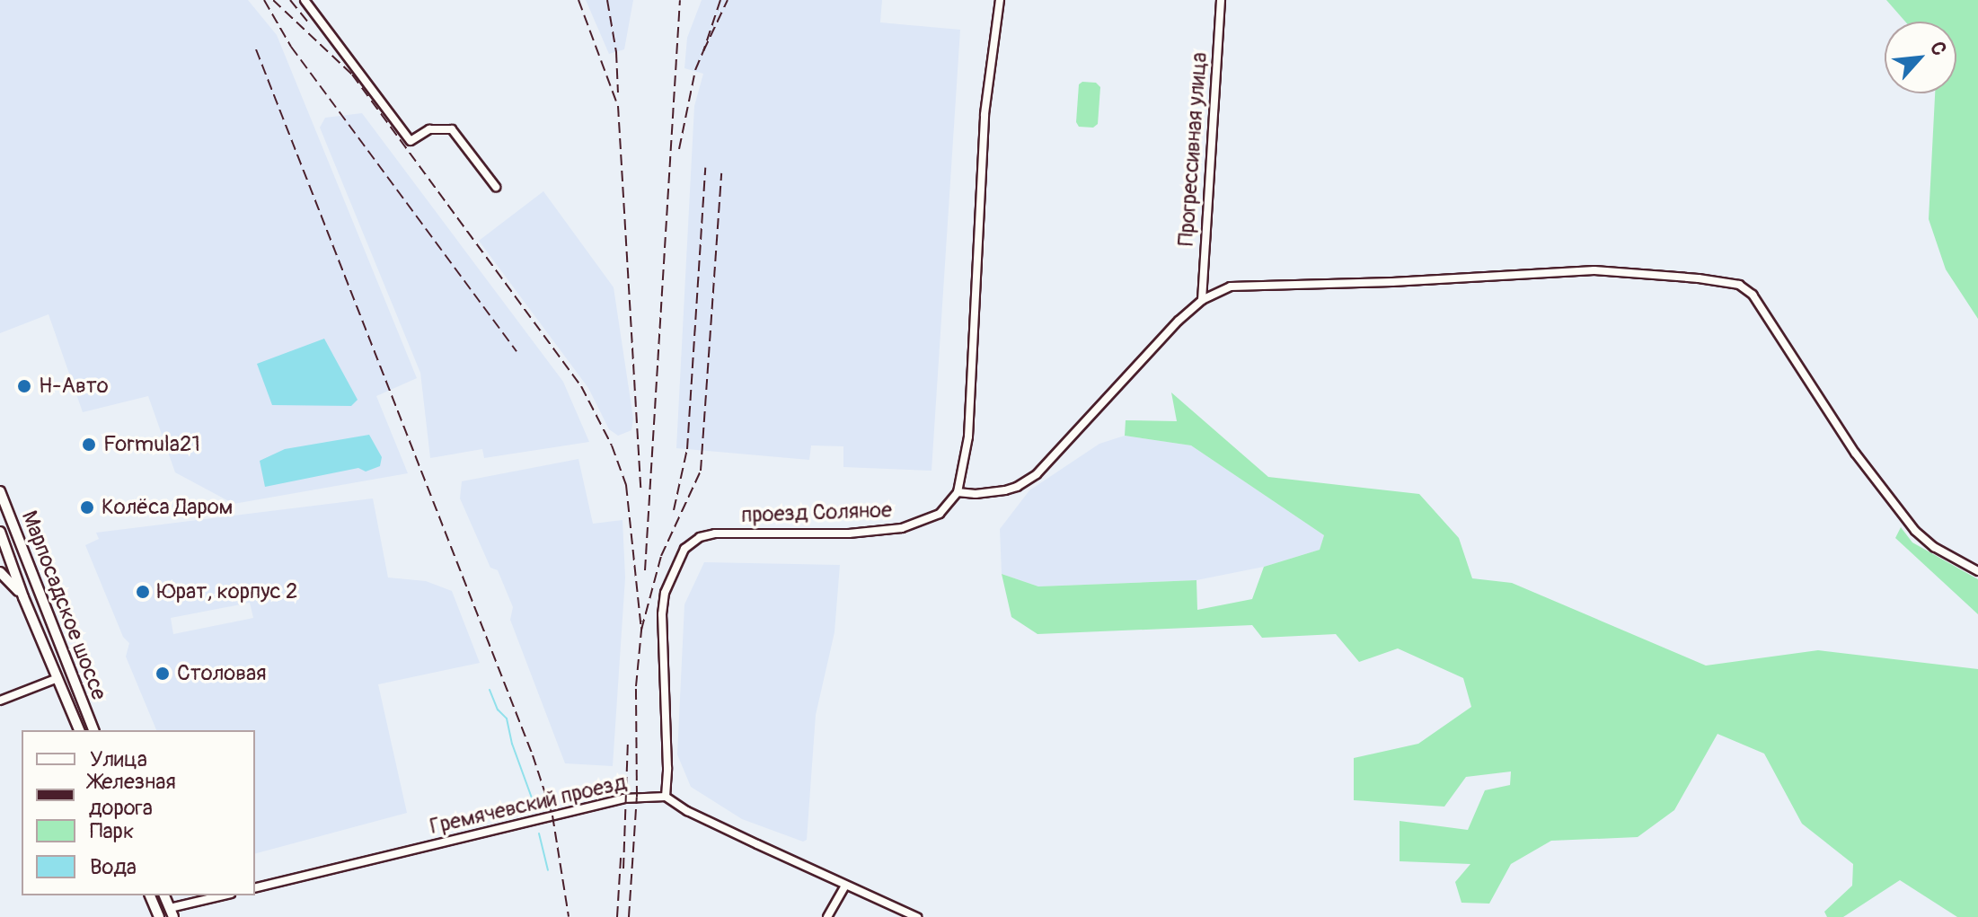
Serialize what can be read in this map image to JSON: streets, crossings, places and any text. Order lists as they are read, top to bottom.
{
  "streets": {
    "main road": ["Марпосадское шоссе"],
    "street": ["Прогрессивная улица", "проезд Соляное", "Гремячевский проезд"]
  },
  "crossings": [
    ["проезд Соляное", "Гремячевский проезд"]
  ],
  "places": [
    "Н-Авто",
    "Formula21",
    "Колёса Даром",
    "Юрат, корпус 2",
    "Столовая"
  ],
  "legend": [
    "Улица",
    "Железная дорога",
    "Парк",
    "Вода"
  ],
  "north": "top right"
}
